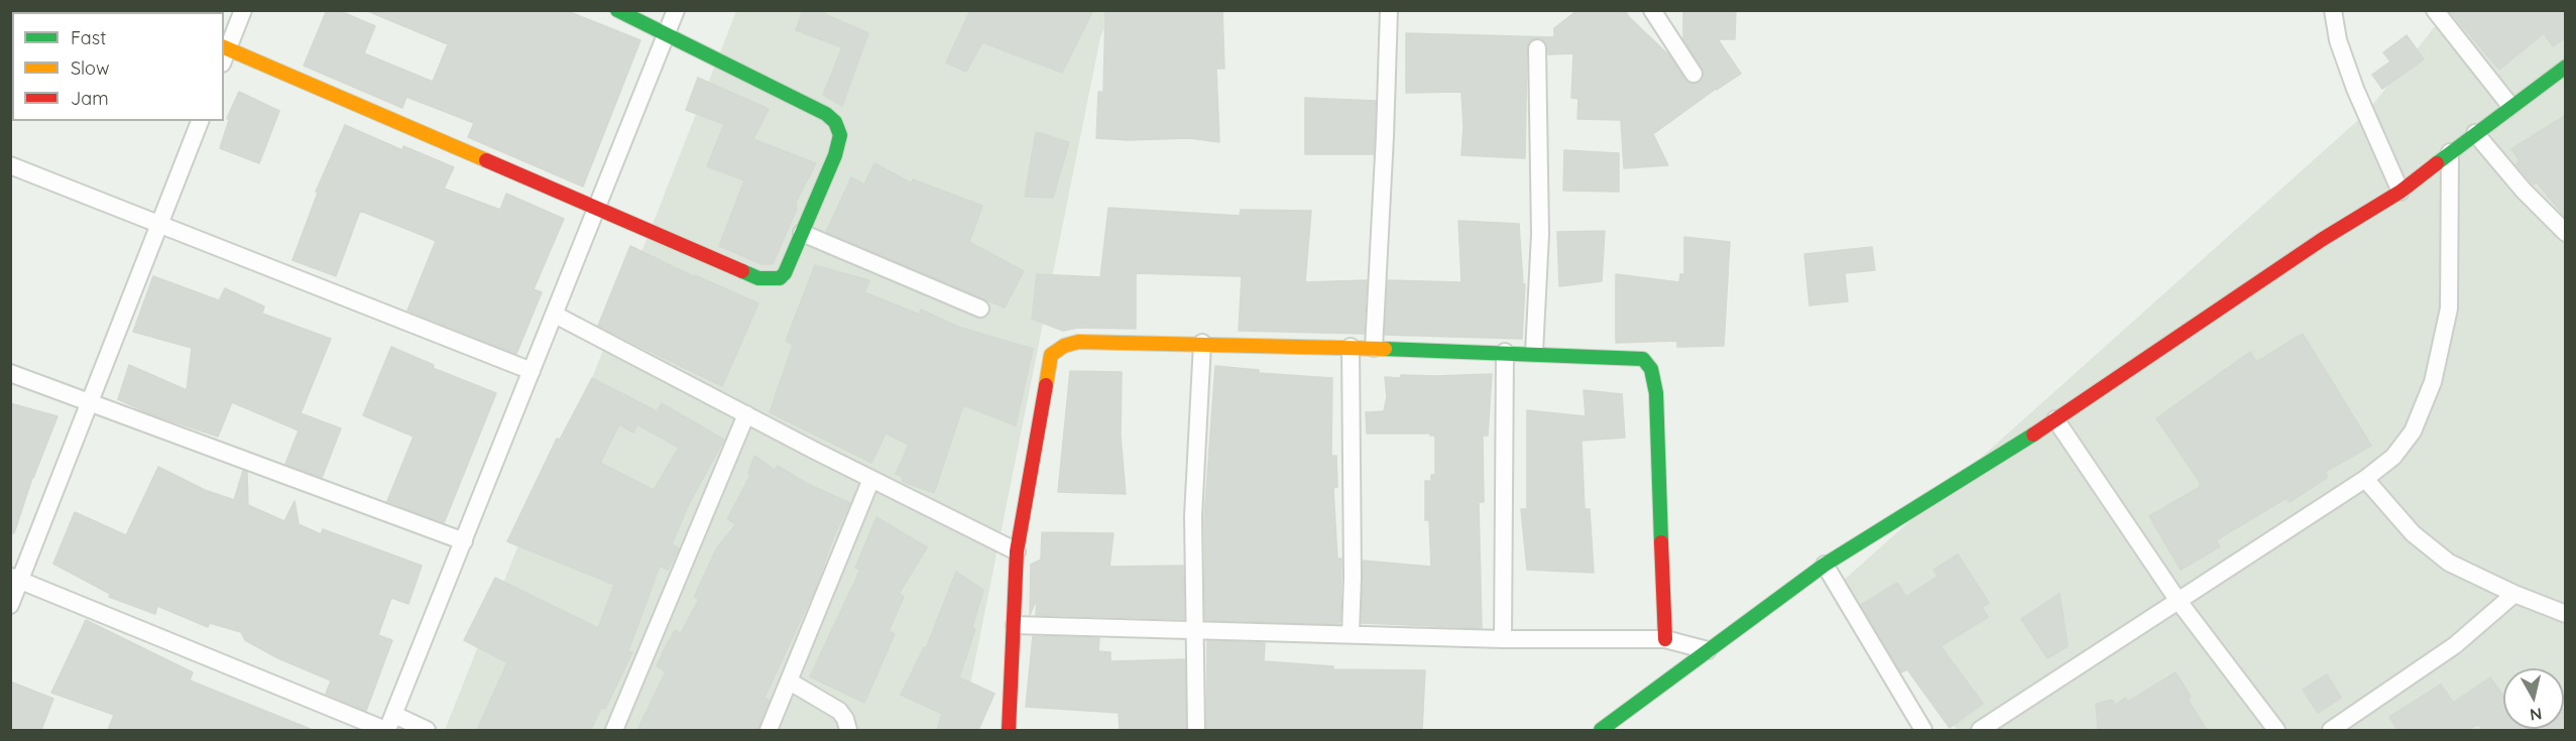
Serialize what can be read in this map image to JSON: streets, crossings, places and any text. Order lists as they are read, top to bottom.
{
  "legend": ["Fast", "Slow", "Jam"],
  "north": "bottom"
}
